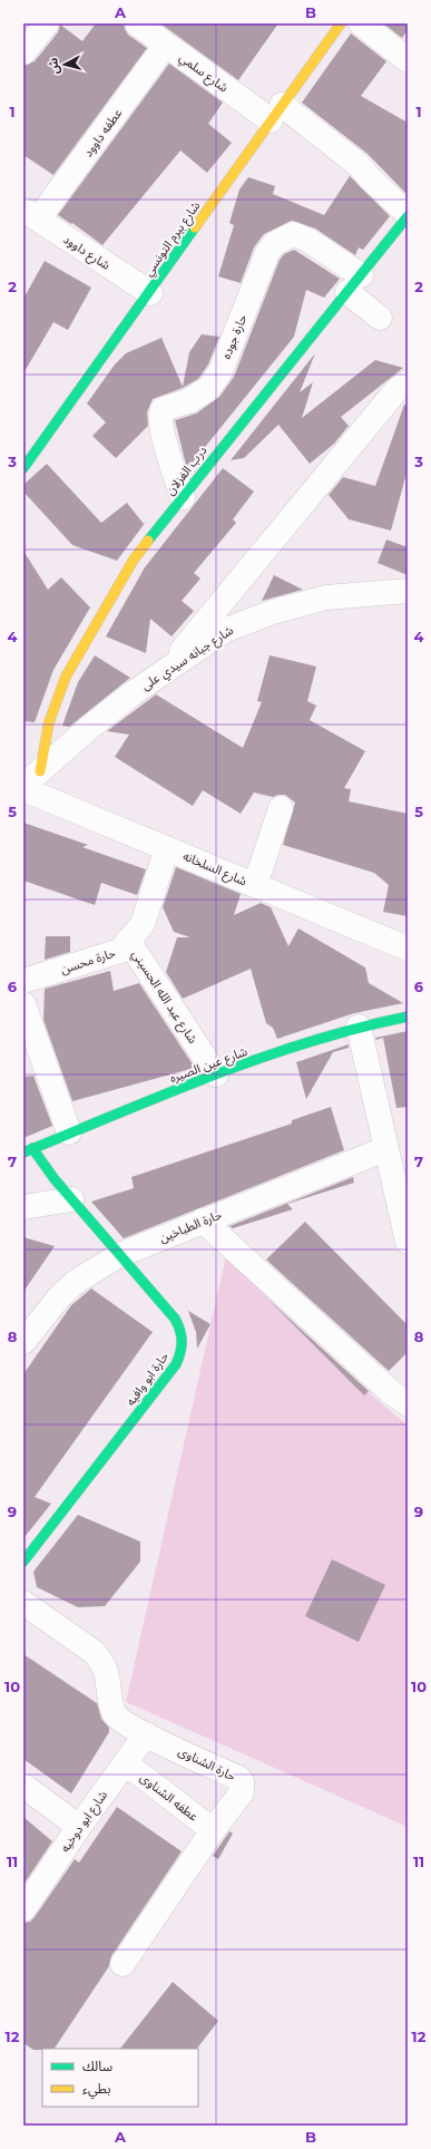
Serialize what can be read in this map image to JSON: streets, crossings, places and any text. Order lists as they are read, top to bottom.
{
  "streets": {
    "street": [
      "شارع سلمي",
      "عطفه داوود",
      "شارع بيرم التونسي",
      "شارع داوود",
      "حارة جوده",
      "درب الغزلان",
      "شارع جبانه سيدي على",
      "شارع السلخانه",
      "حارة محسن",
      "شارع عبد الله الحسيني",
      "شارع عين الصيره",
      "حارة الطباخين",
      "حارة ابو وافيه",
      "حارة الشناوى",
      "عطفه الشناوى",
      "شارع ابو دوخيه"
    ]
  },
  "crossings": [
    ["شارع سلمي", "عطفه داوود"],
    ["شارع سلمي", "شارع بيرم التونسي"],
    ["شارع سلمي", "درب الغزلان"],
    ["عطفه داوود", "شارع داوود"],
    ["شارع بيرم التونسي", "شارع داوود"],
    ["حارة جوده", "درب الغزلان"],
    ["درب الغزلان", "شارع جبانه سيدي على"],
    ["درب الغزلان", "شارع السلخانه"],
    ["شارع جبانه سيدي على", "شارع السلخانه"],
    ["شارع السلخانه", "حارة محسن"],
    ["حارة محسن", "شارع عبد الله الحسيني"],
    ["شارع عبد الله الحسيني", "شارع عين الصيره"],
    ["شارع عين الصيره", "حارة ابو وافيه"],
    ["حارة الطباخين", "حارة ابو وافيه"],
    ["حارة الشناوى", "عطفه الشناوى"],
    ["حارة الشناوى", "شارع ابو دوخيه"],
    ["عطفه الشناوى", "شارع ابو دوخيه"]
  ],
  "legend": ["سالك", "بطيء"],
  "north": "left",
  "grid": {
    "columns": ["A", "B"],
    "rows": [
      "1",
      "2",
      "3",
      "4",
      "5",
      "6",
      "7",
      "8",
      "9",
      "10",
      "11",
      "12"
    ]
  }
}
